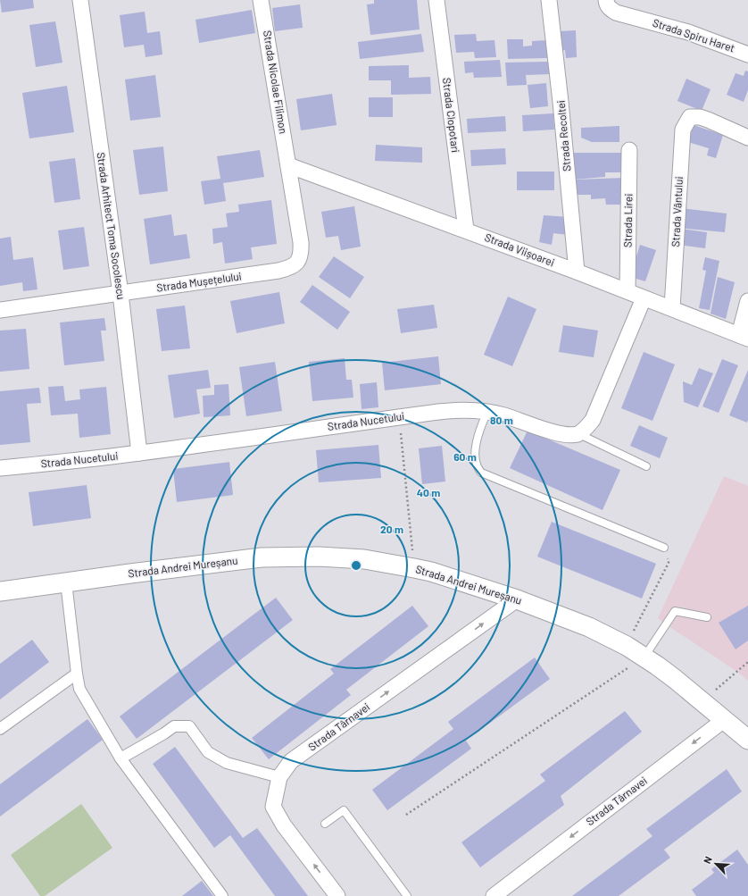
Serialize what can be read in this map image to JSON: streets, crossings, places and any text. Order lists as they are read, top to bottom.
{
  "streets": {
    "street": [
      "Strada Spiru Haret",
      "Strada Nicolae Filimon",
      "Strada Clopotari",
      "Strada Recoltei",
      "Strada Vântului",
      "Strada Lirei",
      "Strada Arhitect Toma Socolescu",
      "Strada Viișoarei",
      "Strada Mușețelului",
      "Strada Nucetului",
      "Strada Andrei Mureșanu",
      "Strada Târnavei"
    ]
  },
  "crossings": [
    ["Strada Nicolae Filimon", "Strada Viișoarei"],
    ["Strada Nicolae Filimon", "Strada Mușețelului"],
    ["Strada Clopotari", "Strada Viișoarei"],
    ["Strada Recoltei", "Strada Viișoarei"],
    ["Strada Vântului", "Strada Viișoarei"],
    ["Strada Lirei", "Strada Viișoarei"],
    ["Strada Arhitect Toma Socolescu", "Strada Mușețelului"],
    ["Strada Arhitect Toma Socolescu", "Strada Nucetului"],
    ["Strada Viișoarei", "Strada Mușețelului"],
    ["Strada Andrei Mureșanu", "Strada Târnavei"]
  ],
  "north": "top left",
  "rings": [
    "80 m",
    "60 m",
    "40 m",
    "20 m"
  ]
}
